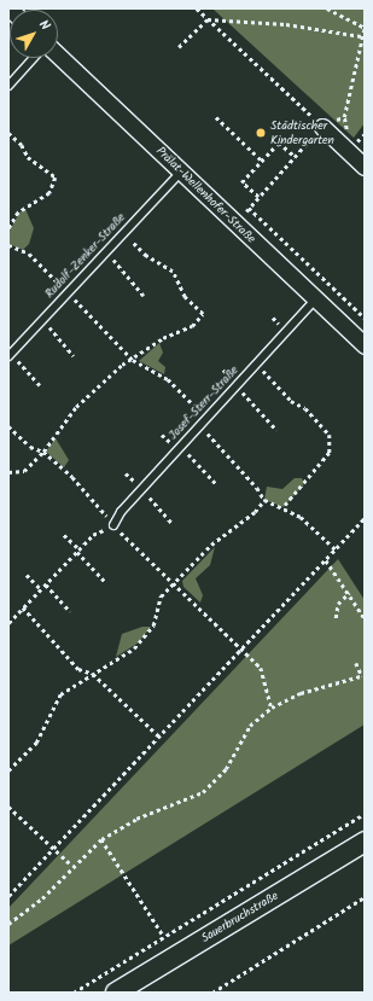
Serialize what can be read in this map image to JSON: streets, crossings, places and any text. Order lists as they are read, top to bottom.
{
  "streets": {
    "street": ["Prälat-Wellenhofer-Straße", "Sauerbruchstraße"],
    "lane": ["Rudolf-Zenker-Straße", "Josef-Sterr-Straße"]
  },
  "crossings": [
    ["Prälat-Wellenhofer-Straße", "Rudolf-Zenker-Straße"],
    ["Prälat-Wellenhofer-Straße", "Josef-Sterr-Straße"]
  ],
  "places": ["Städtischer Kindergarten"],
  "north": "top right"
}
